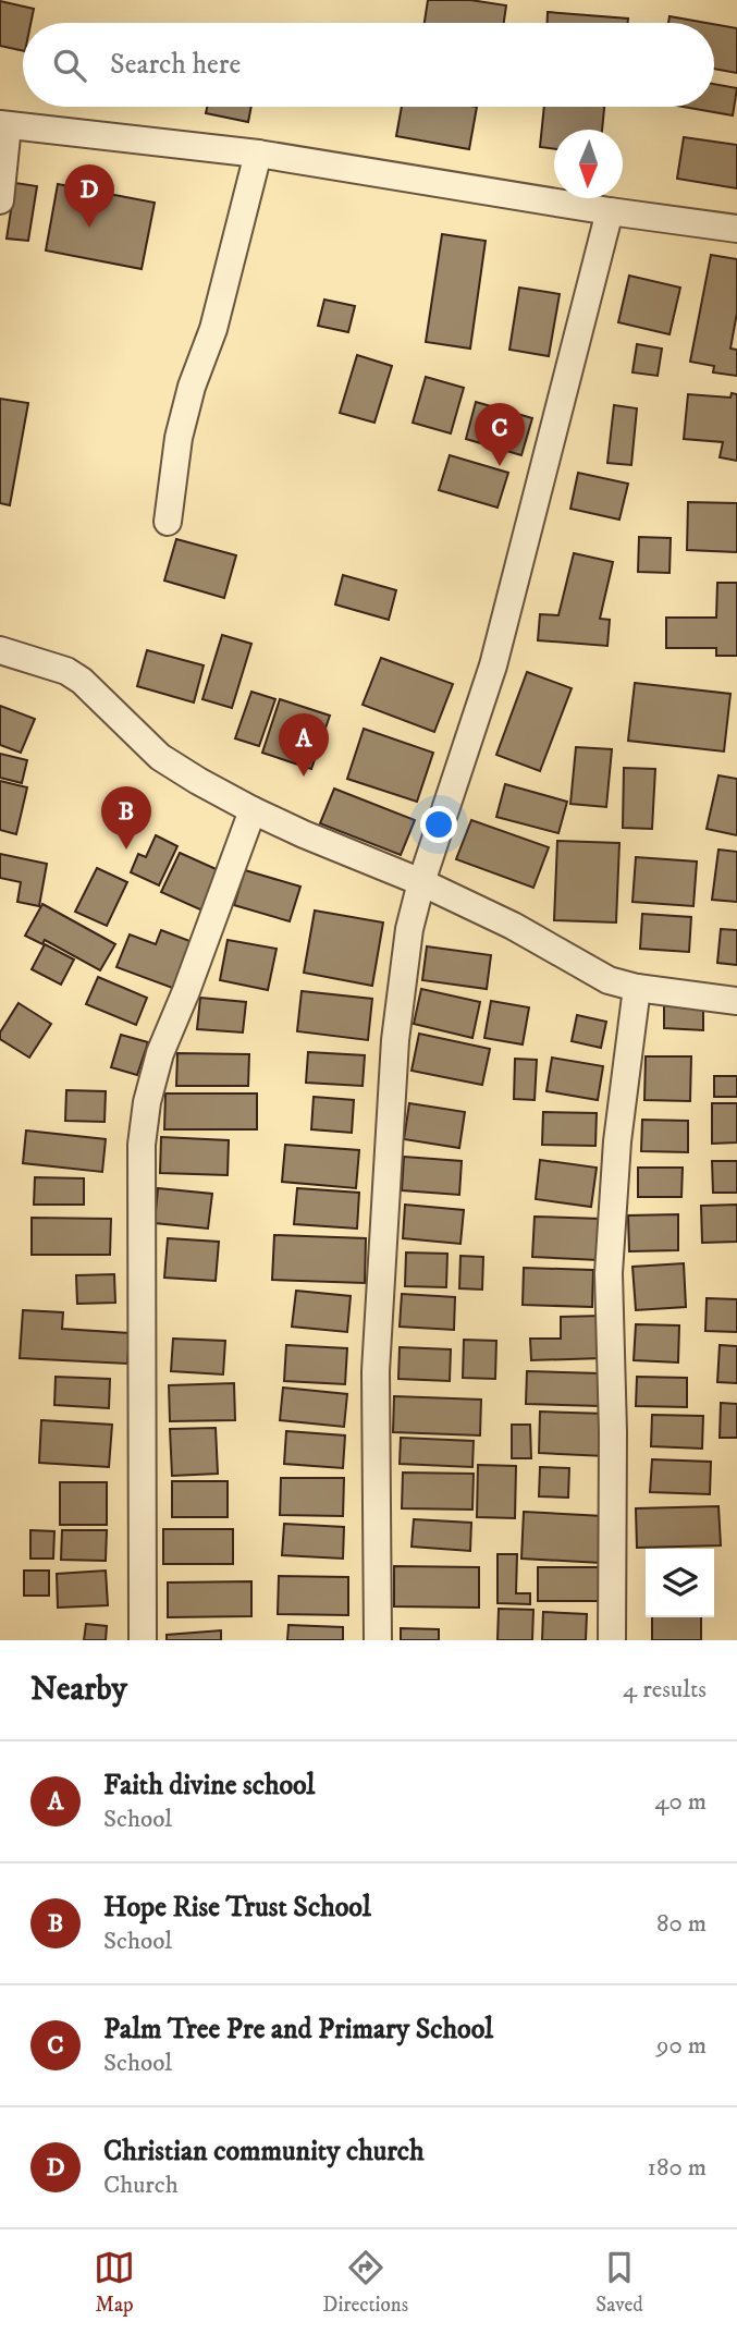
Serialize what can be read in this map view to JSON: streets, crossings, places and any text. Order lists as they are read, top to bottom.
{
  "north": "bottom",
  "page": {
    "search": "Search here",
    "pins": [
      "D",
      "C",
      "A",
      "B"
    ],
    "heading": ["Nearby", "4 results"],
    "list": [
      {
        "mark": "A",
        "name": "Faith divine school",
        "note": "School",
        "value": "40 m"
      },
      {
        "mark": "B",
        "name": "Hope Rise Trust School",
        "note": "School",
        "value": "80 m"
      },
      {
        "mark": "C",
        "name": "Palm Tree Pre and Primary School",
        "note": "School",
        "value": "90 m"
      },
      {
        "mark": "D",
        "name": "Christian community church",
        "note": "Church",
        "value": "180 m"
      }
    ],
    "nav": ["Map", "Directions", "Saved"]
  }
}
